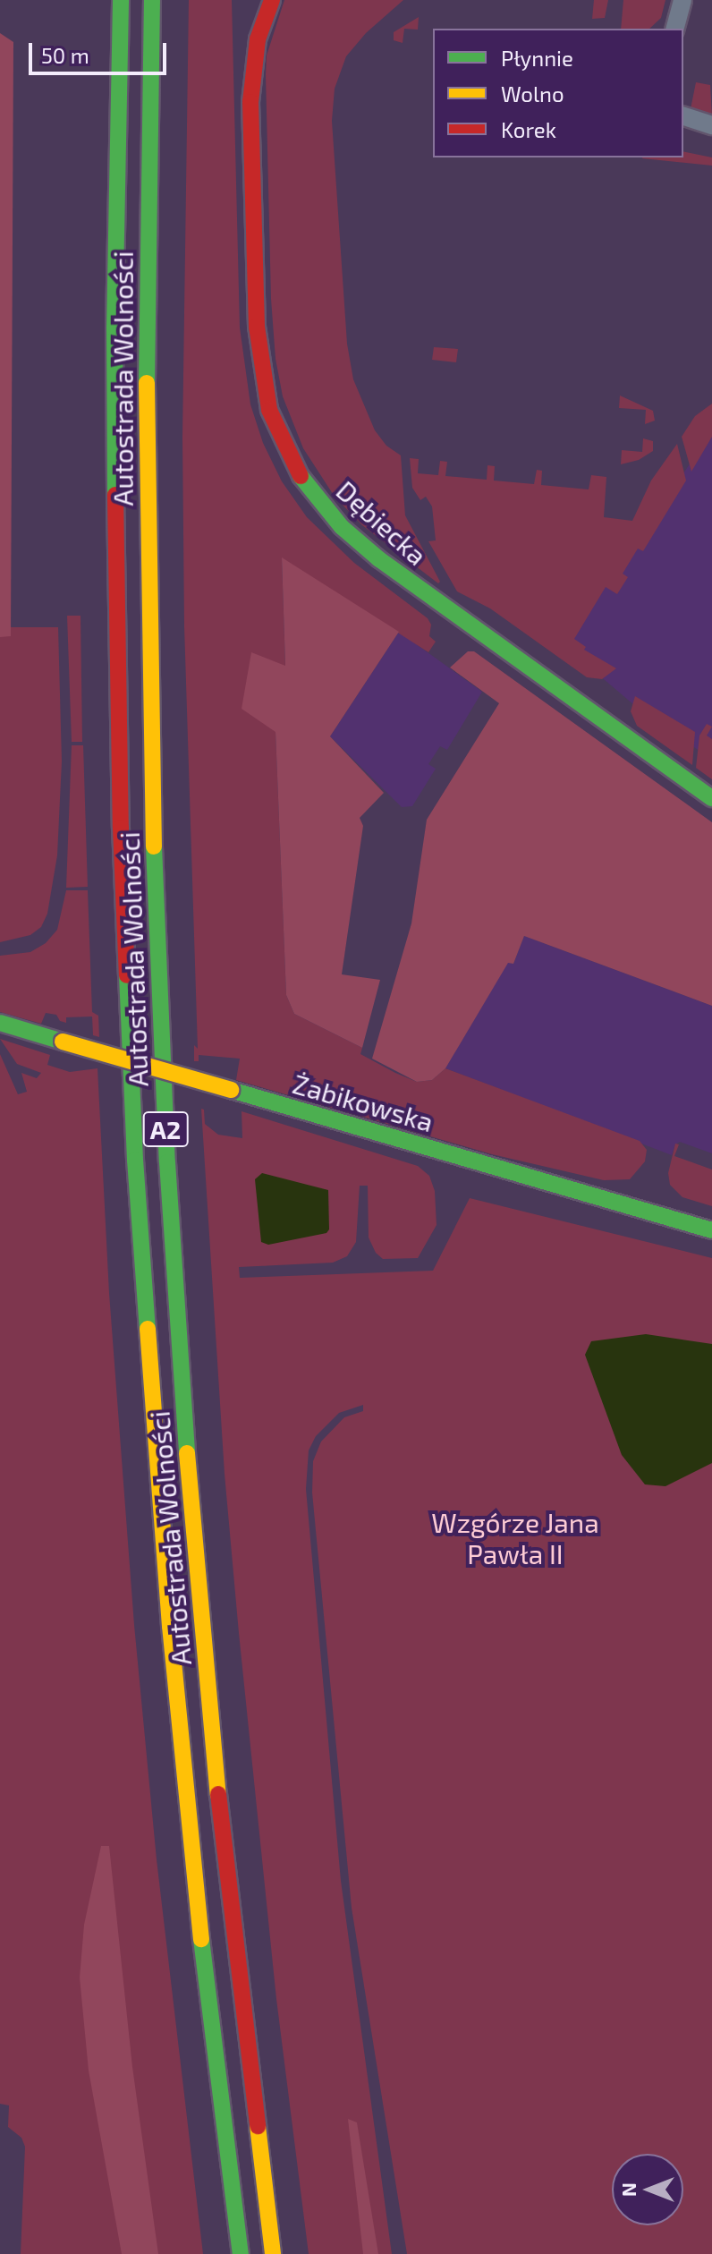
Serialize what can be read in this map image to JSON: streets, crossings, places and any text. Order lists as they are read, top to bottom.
{
  "streets": {
    "main road": [
      "Autostrada Wolności",
      "Dębiecka",
      "Żabikowska",
      "A2"
    ]
  },
  "parks": ["Wzgórze Jana Pawła II"],
  "legend": ["Płynnie", "Wolno", "Korek"],
  "scale_bar": "50 m",
  "north": "left"
}
